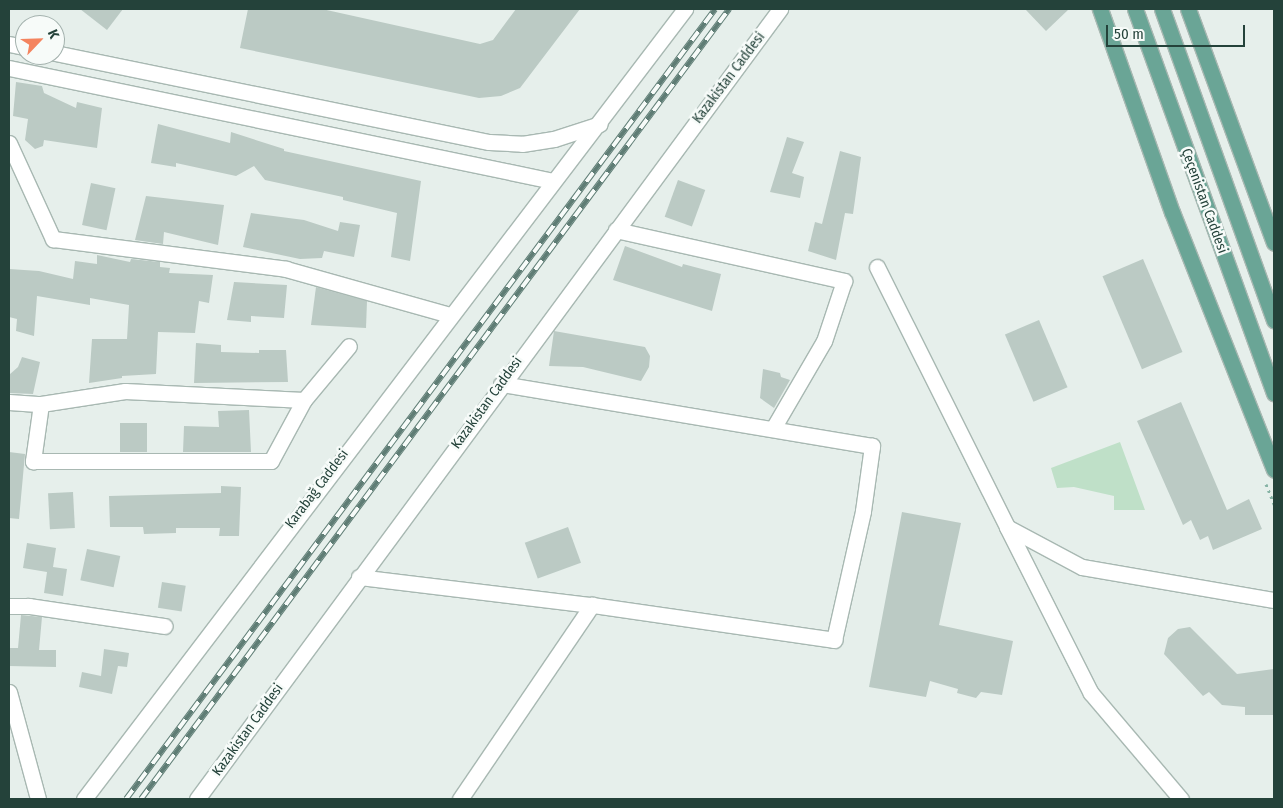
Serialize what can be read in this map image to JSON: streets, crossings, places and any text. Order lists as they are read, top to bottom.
{
  "streets": {
    "main road": ["Çeçenistan Caddesi"],
    "street": ["Kazakistan Caddesi", "Karabağ Caddesi"]
  },
  "scale_bar": "50 m",
  "north": "top right"
}
